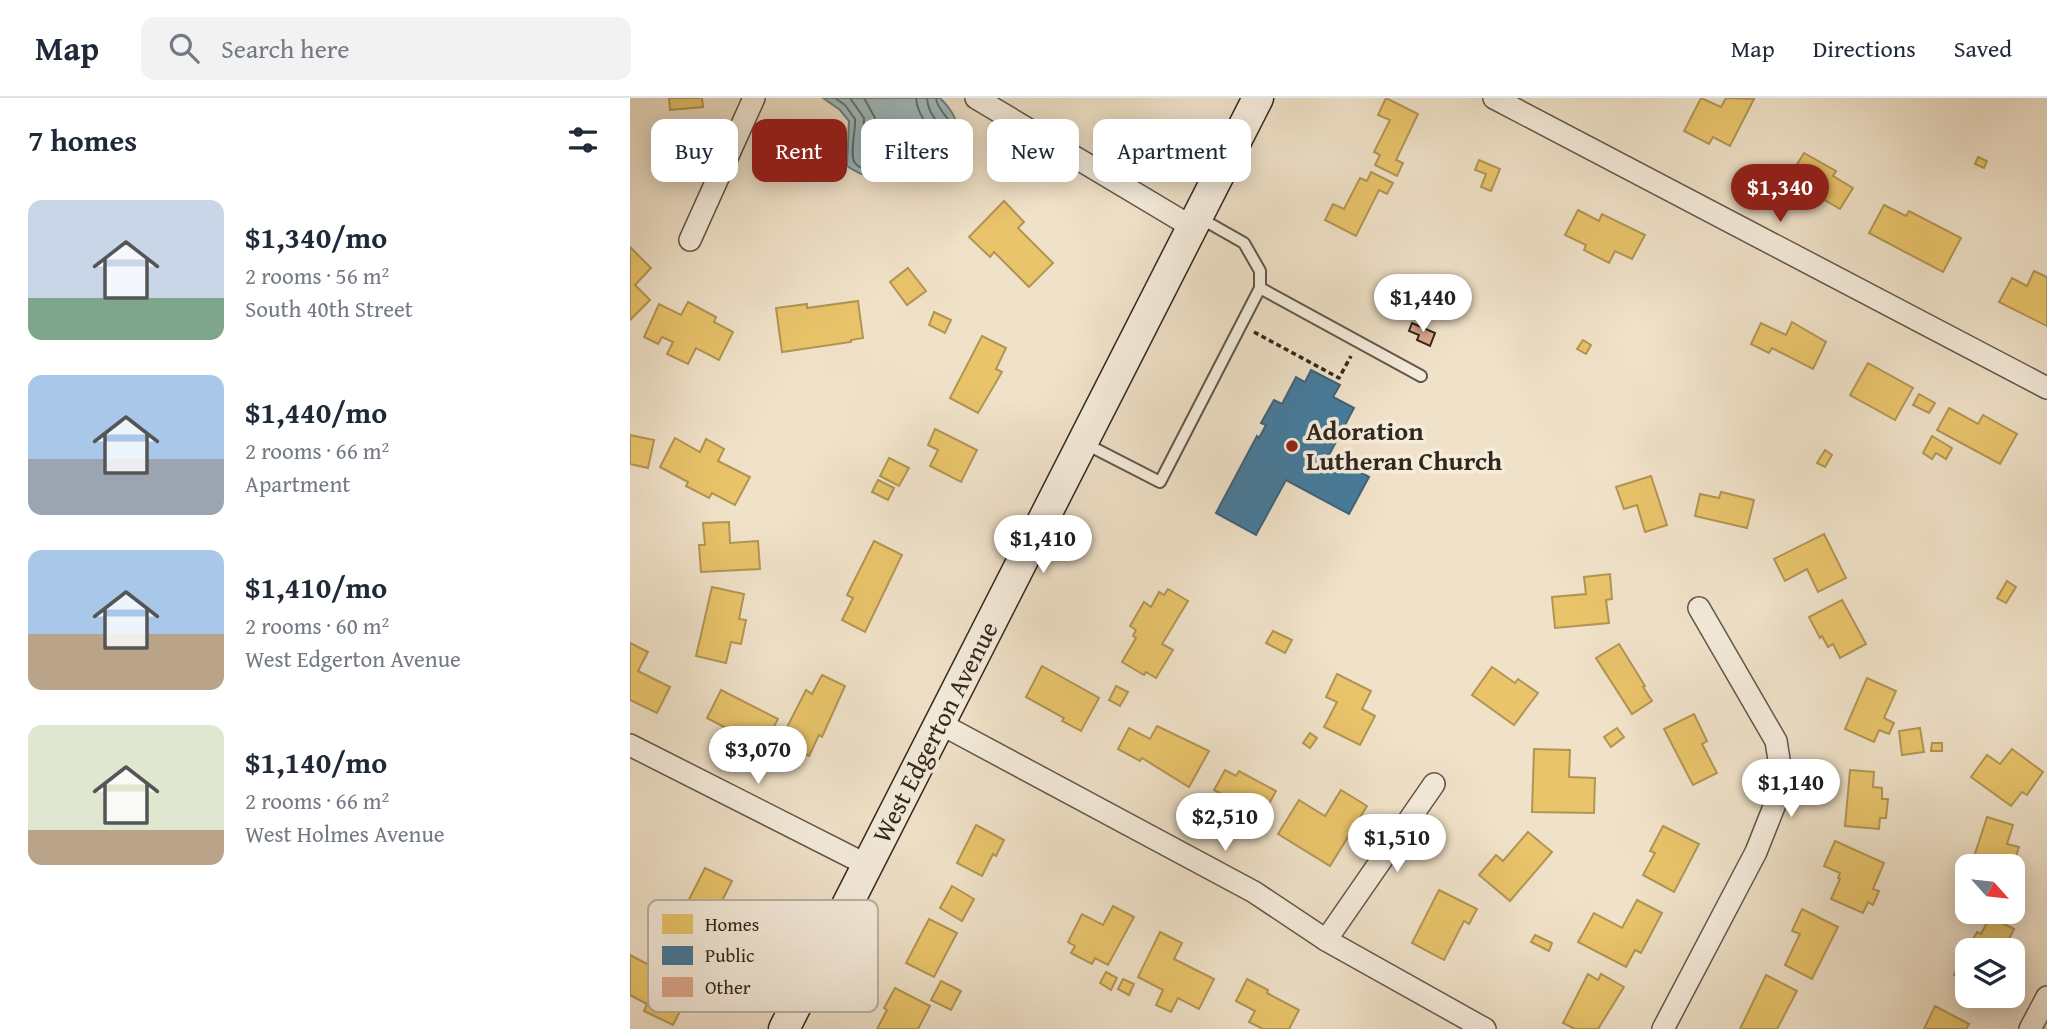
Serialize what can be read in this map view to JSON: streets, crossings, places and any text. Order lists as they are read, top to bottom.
{
  "streets": {
    "street": ["West Edgerton Avenue"]
  },
  "places": ["Adoration Lutheran Church"],
  "legend": ["Homes", "Public", "Other"],
  "north": "bottom right",
  "page": {
    "header": "Map",
    "search": "Search here",
    "nav": ["Map", "Directions", "Saved"],
    "heading": "7 homes",
    "chip": [
      "Buy",
      "Rent",
      "Filters",
      "New",
      "Apartment"
    ],
    "price": [
      "$1,340",
      "$1,440",
      "$1,410",
      "$3,070",
      "$1,140",
      "$2,510",
      "$1,510"
    ],
    "list": [
      {
        "name": "$1,340/mo",
        "note": "2 rooms · 56 m² · South 40th Street"
      },
      {
        "name": "$1,440/mo",
        "note": "2 rooms · 66 m² · Apartment"
      },
      {
        "name": "$1,410/mo",
        "note": "2 rooms · 60 m² · West Edgerton Avenue"
      },
      {
        "name": "$1,140/mo",
        "note": "2 rooms · 66 m² · West Holmes Avenue"
      }
    ]
  }
}
